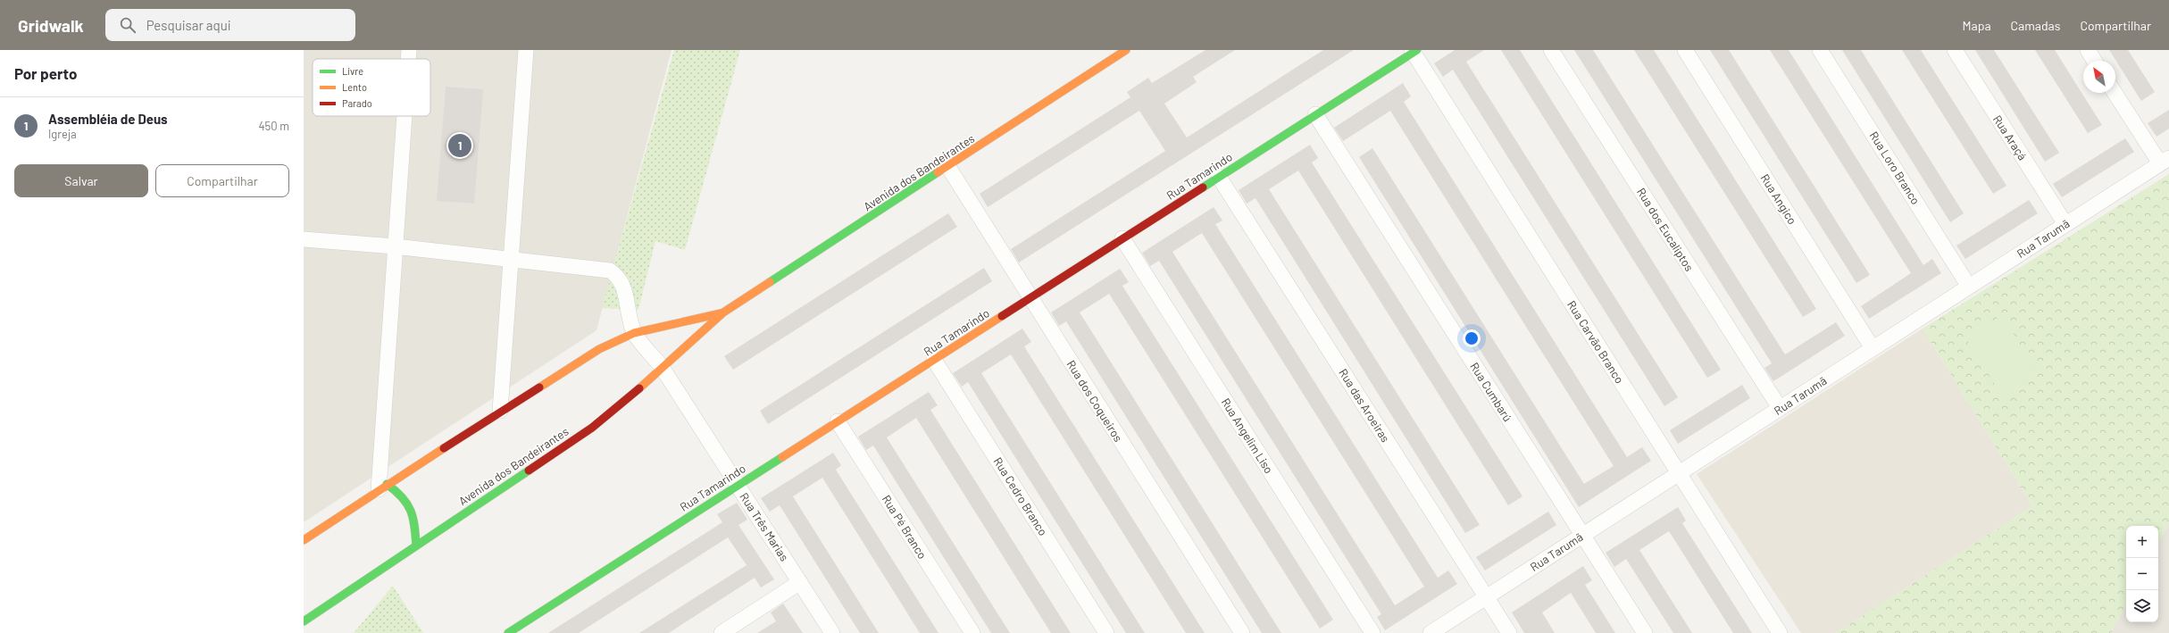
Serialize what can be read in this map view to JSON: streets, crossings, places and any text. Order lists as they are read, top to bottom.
{
  "streets": {
    "street": [
      "Rua Araçá",
      "Rua Loro Branco",
      "Avenida dos Bandeirantes",
      "Rua Tamarindo",
      "Rua Angico",
      "Rua dos Eucaliptos",
      "Rua Tarumã",
      "Rua Carvão Branco",
      "Rua Cumbarú",
      "Rua dos Coqueiros",
      "Rua das Aroeiras",
      "Rua Angelim Liso",
      "Rua Cedro Branco",
      "Rua Três Marias",
      "Rua Pé Branco"
    ]
  },
  "crossings": [
    ["Rua Araçá", "Rua Tarumã"],
    ["Rua Loro Branco", "Rua Tarumã"],
    ["Avenida dos Bandeirantes", "Rua dos Coqueiros"],
    ["Avenida dos Bandeirantes", "Rua Três Marias"],
    ["Rua Tamarindo", "Rua Carvão Branco"],
    ["Rua Tamarindo", "Rua Cumbarú"],
    ["Rua Tamarindo", "Rua dos Coqueiros"],
    ["Rua Tamarindo", "Rua das Aroeiras"],
    ["Rua Tamarindo", "Rua Angelim Liso"],
    ["Rua Tamarindo", "Rua Cedro Branco"],
    ["Rua Tamarindo", "Rua Três Marias"],
    ["Rua Tamarindo", "Rua Pé Branco"],
    ["Rua Angico", "Rua Tarumã"],
    ["Rua dos Eucaliptos", "Rua Tarumã"],
    ["Rua Tarumã", "Rua Carvão Branco"],
    ["Rua Tarumã", "Rua Cumbarú"],
    ["Rua Tarumã", "Rua das Aroeiras"]
  ],
  "legend": ["Livre", "Lento", "Parado"],
  "north": "top left",
  "page": {
    "header": "Gridwalk",
    "search": "Pesquisar aqui",
    "nav": ["Mapa", "Camadas", "Compartilhar"],
    "heading": "Por perto",
    "list": [
      {
        "mark": "1",
        "name": "Assembléia de Deus",
        "note": "Igreja",
        "value": "450 m"
      }
    ],
    "pins": "1",
    "buttons": ["Salvar", "Compartilhar"],
    "map_buttons": ["+", "−"]
  }
}
